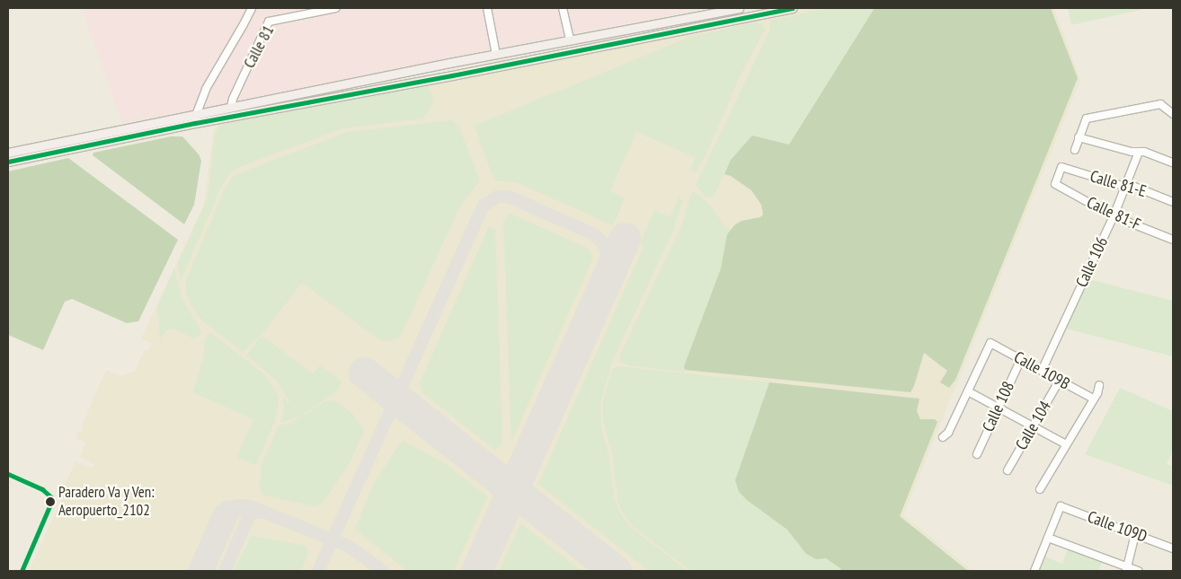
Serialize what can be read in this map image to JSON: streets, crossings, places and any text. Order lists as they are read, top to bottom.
{
  "streets": {
    "street": [
      "Calle 81",
      "Calle 81-E",
      "Calle 81-F",
      "Calle 106",
      "Calle 109B",
      "Calle 108",
      "Calle 104",
      "Calle 109D"
    ]
  },
  "crossings": [
    ["Calle 81-E", "Calle 81-F"],
    ["Calle 81-E", "Calle 106"],
    ["Calle 81-F", "Calle 106"],
    ["Calle 106", "Calle 109B"],
    ["Calle 109B", "Calle 108"],
    ["Calle 109B", "Calle 104"]
  ],
  "places": ["Paradero Va y Ven: Aeropuerto_2102"]
}
